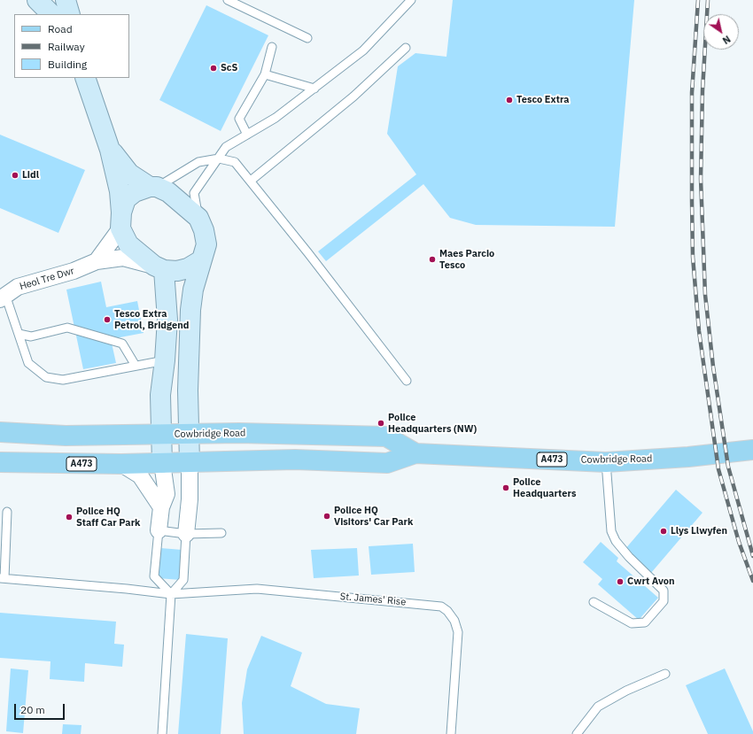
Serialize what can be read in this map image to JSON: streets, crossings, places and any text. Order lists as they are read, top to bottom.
{
  "streets": {
    "main road": ["Cowbridge Road", "A473"],
    "street": ["Heol Tre Dwr"],
    "lane": ["St. James' Rise"]
  },
  "places": [
    "ScS",
    "Tesco Extra",
    "Lidl",
    "Maes Parcio Tesco",
    "Tesco Extra Petrol, Bridgend",
    "Police Headquarters (NW)",
    "Police Headquarters",
    "Police HQ Visitors' Car Park",
    "Police HQ Staff Car Park",
    "Llys Llwyfen",
    "Cwrt Avon"
  ],
  "legend": ["Road", "Railway", "Building"],
  "scale_bar": "20 m",
  "north": "bottom right"
}
